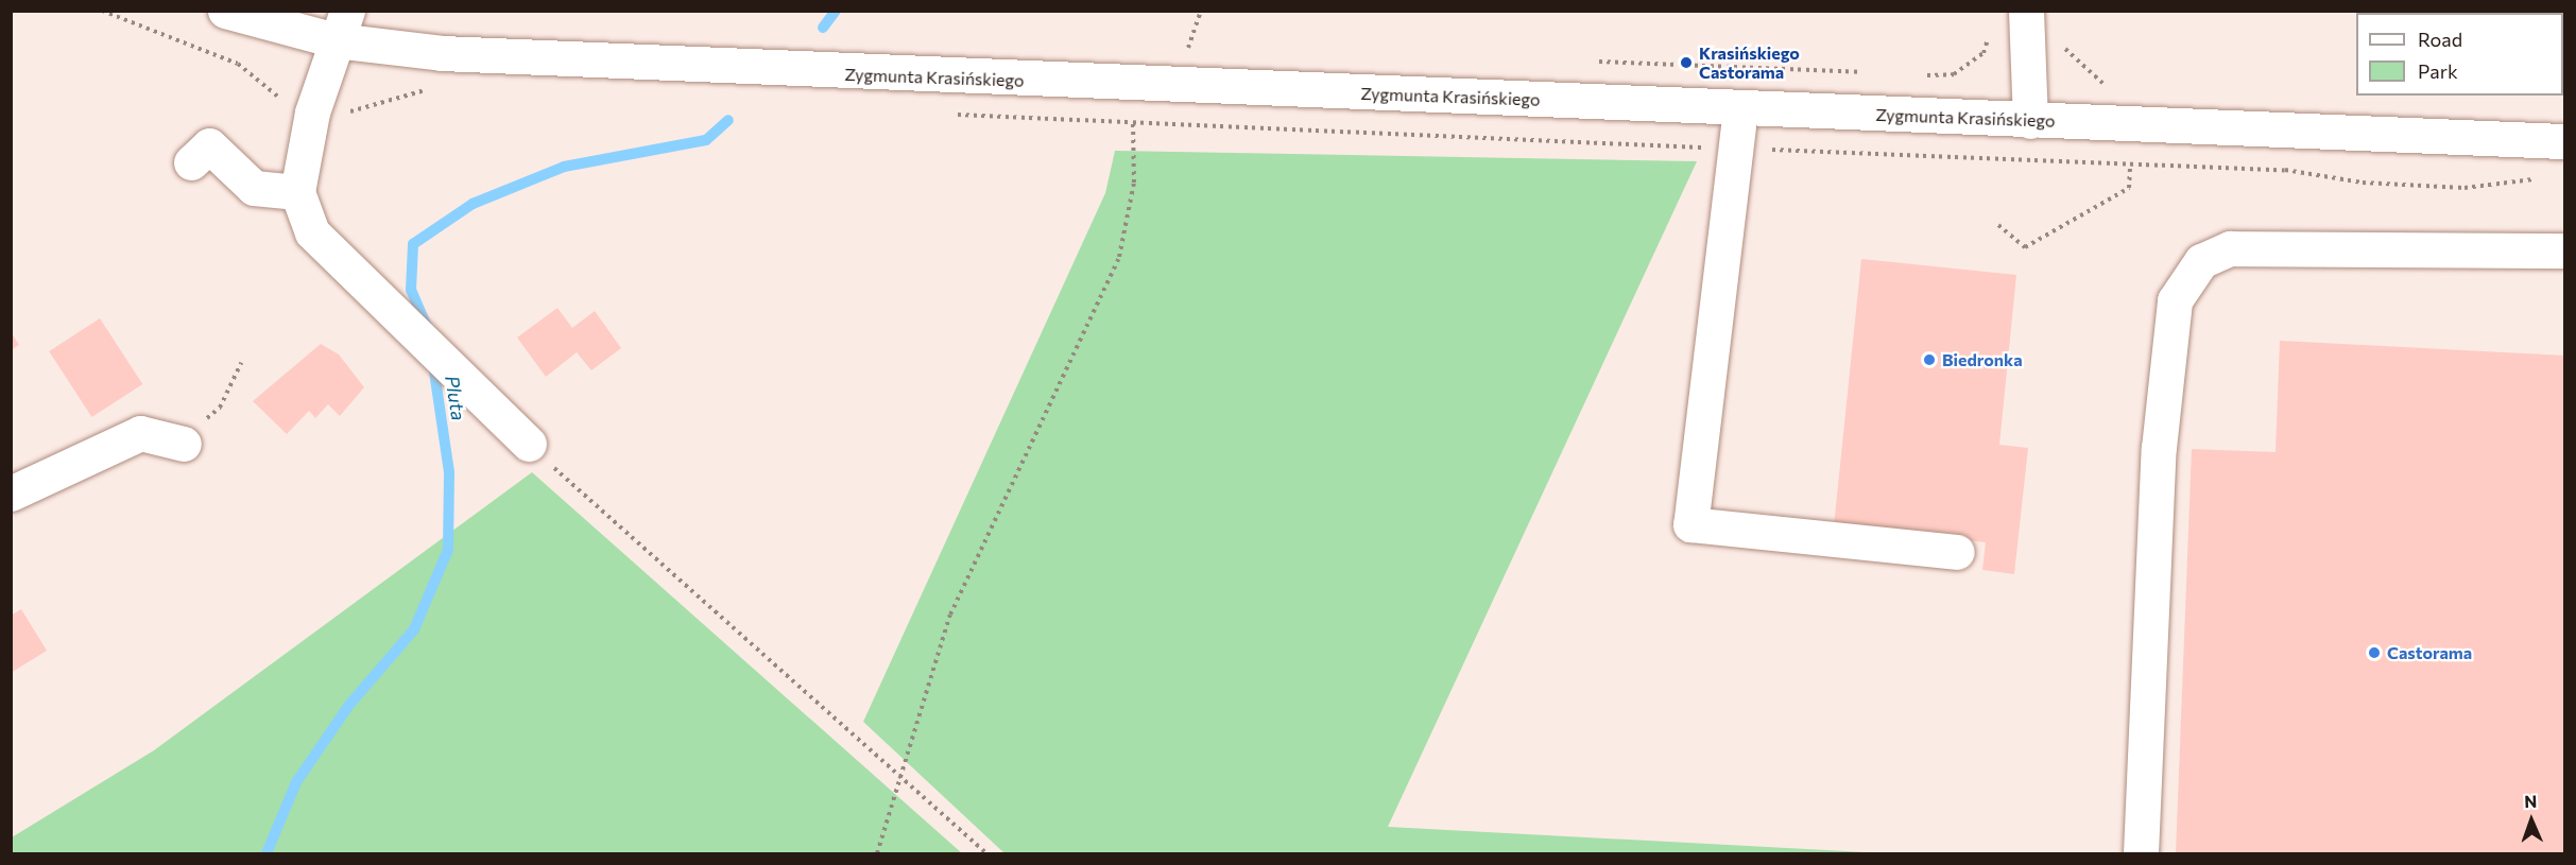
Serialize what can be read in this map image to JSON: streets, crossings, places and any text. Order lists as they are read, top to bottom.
{
  "streets": {
    "street": ["Zygmunta Krasińskiego"]
  },
  "water": ["Pluta"],
  "places": ["Krasińskiego Castorama", "Biedronka", "Castorama"],
  "legend": ["Road", "Park"],
  "north": "top"
}
